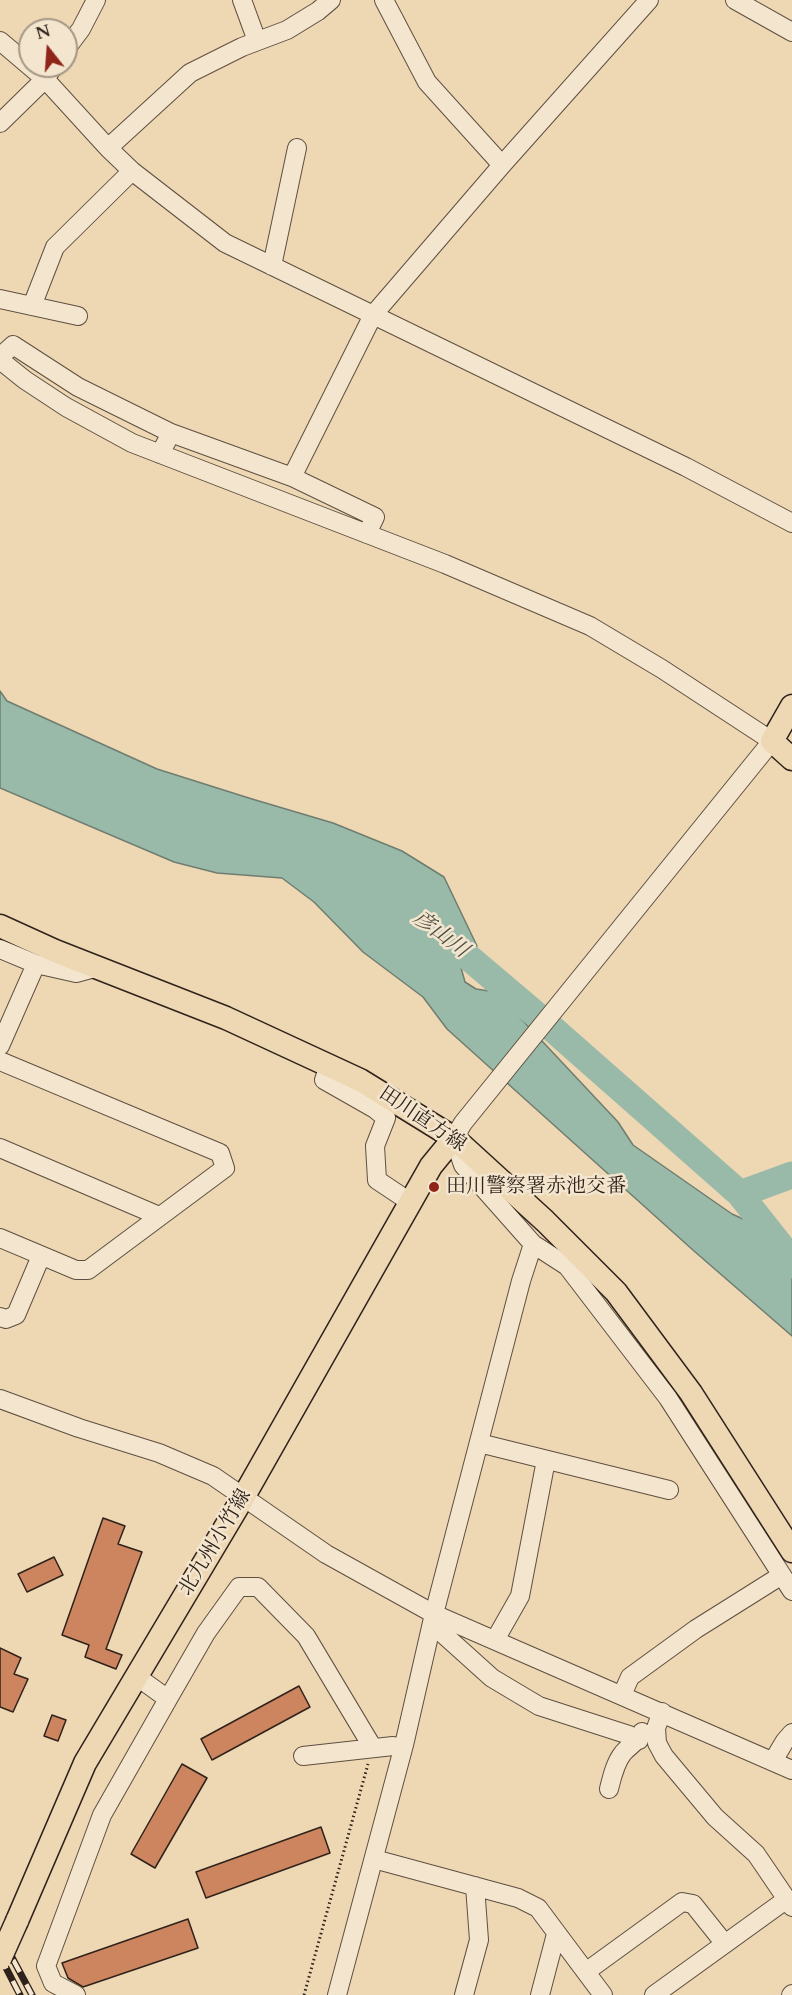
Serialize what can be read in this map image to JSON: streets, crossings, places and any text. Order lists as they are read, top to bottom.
{
  "streets": {
    "main road": ["田川直方線", "北九州小竹線"]
  },
  "crossings": [
    ["田川直方線", "北九州小竹線"]
  ],
  "water": ["彦山川"],
  "places": ["田川警察署赤池交番"],
  "north": "top"
}
